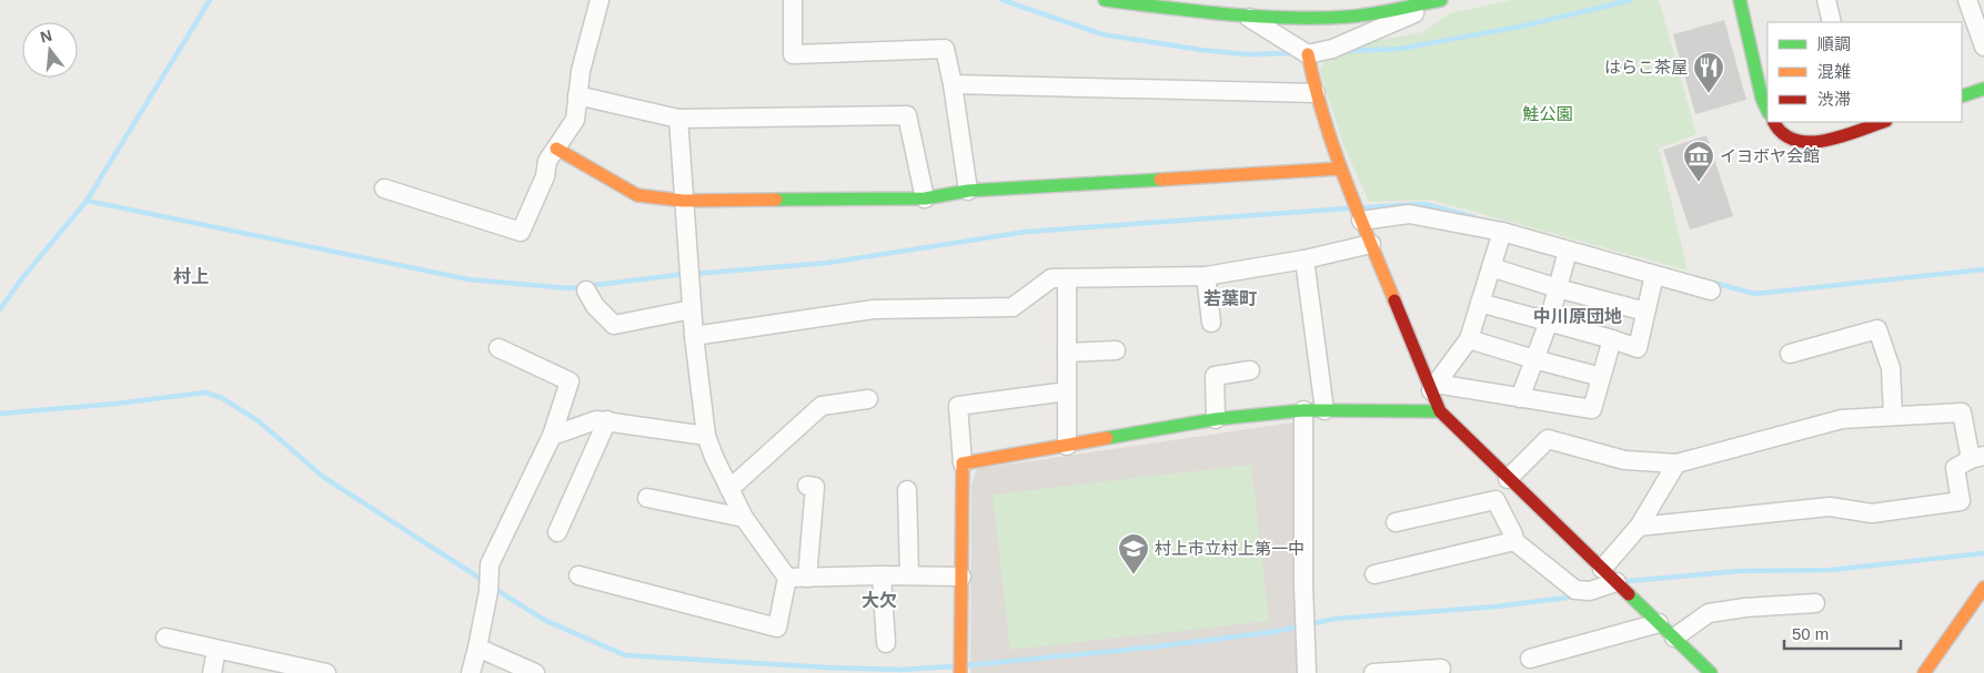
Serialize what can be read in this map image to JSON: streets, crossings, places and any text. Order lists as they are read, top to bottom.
{
  "districts": [
    "村上",
    "若葉町",
    "中川原団地",
    "大欠"
  ],
  "parks": ["鮭公園"],
  "places": {
    "restaurant": ["はらこ茶屋"],
    "museum": ["イヨボヤ会館"],
    "school or university": ["村上市立村上第一中"]
  },
  "legend": ["順調", "混雑", "渋滞"],
  "scale_bar": "50 m",
  "north": "top"
}
